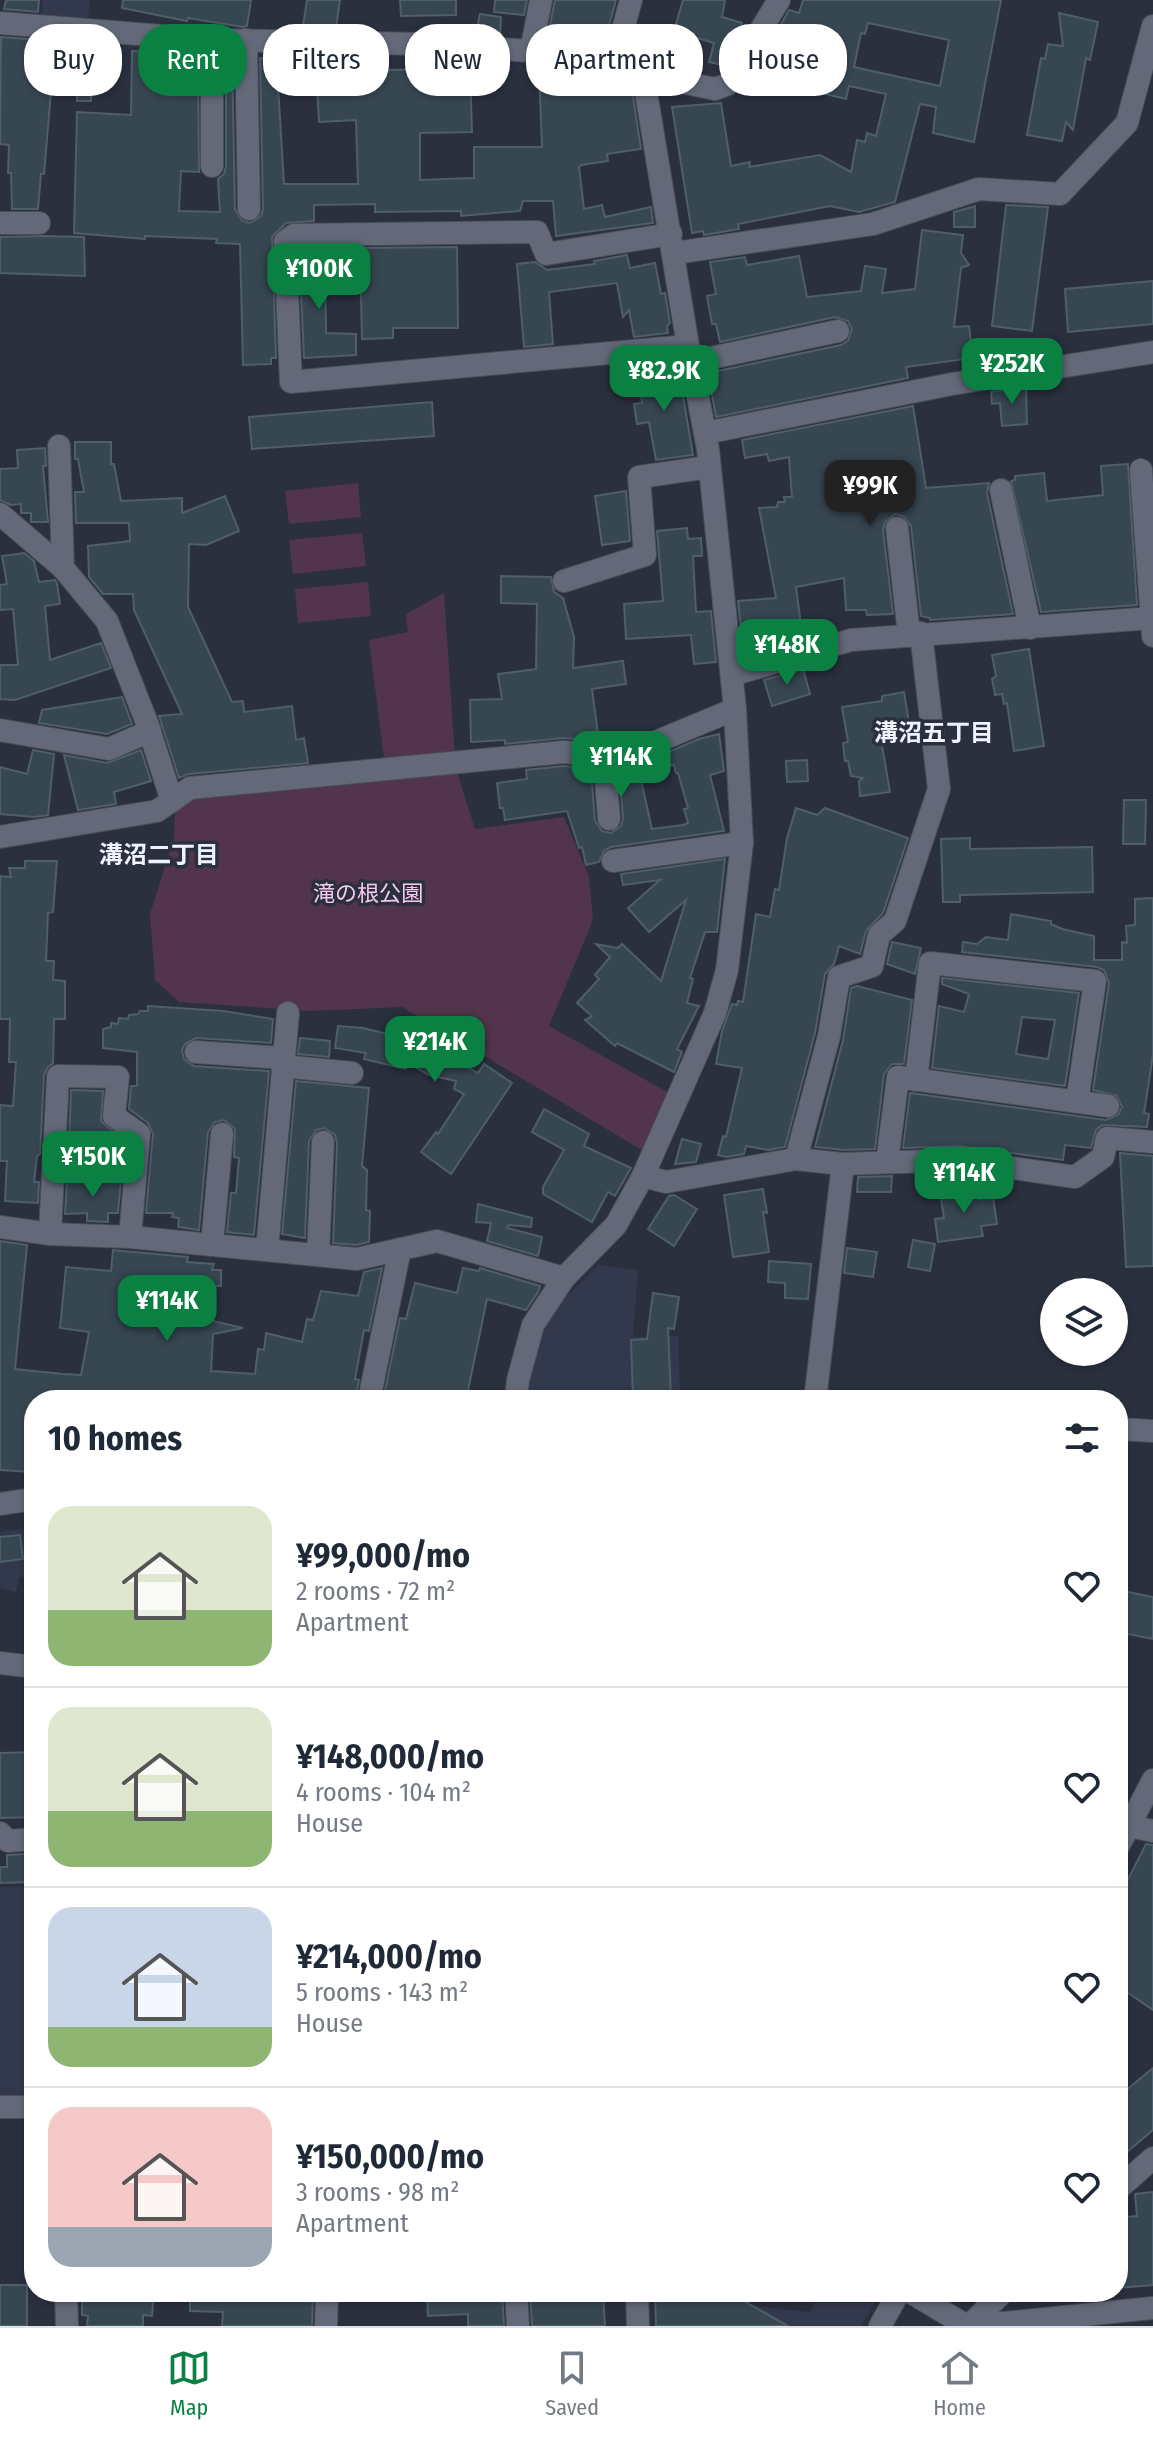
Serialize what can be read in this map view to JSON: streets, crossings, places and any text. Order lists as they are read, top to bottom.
{
  "districts": ["溝沼五丁目", "溝沼二丁目"],
  "parks": ["滝の根公園"],
  "page": {
    "chip": [
      "Buy",
      "Rent",
      "Filters",
      "New",
      "Apartment",
      "House"
    ],
    "price": [
      "¥100K",
      "¥252K",
      "¥82.9K",
      "¥99K",
      "¥148K",
      "¥114K",
      "¥214K",
      "¥150K",
      "¥114K",
      "¥114K"
    ],
    "heading": "10 homes",
    "list": [
      {
        "name": "¥99,000/mo",
        "note": "2 rooms · 72 m² · Apartment"
      },
      {
        "name": "¥148,000/mo",
        "note": "4 rooms · 104 m² · House"
      },
      {
        "name": "¥214,000/mo",
        "note": "5 rooms · 143 m² · House"
      },
      {
        "name": "¥150,000/mo",
        "note": "3 rooms · 98 m² · Apartment"
      }
    ],
    "tabs": ["Map", "Saved", "Home"]
  }
}
